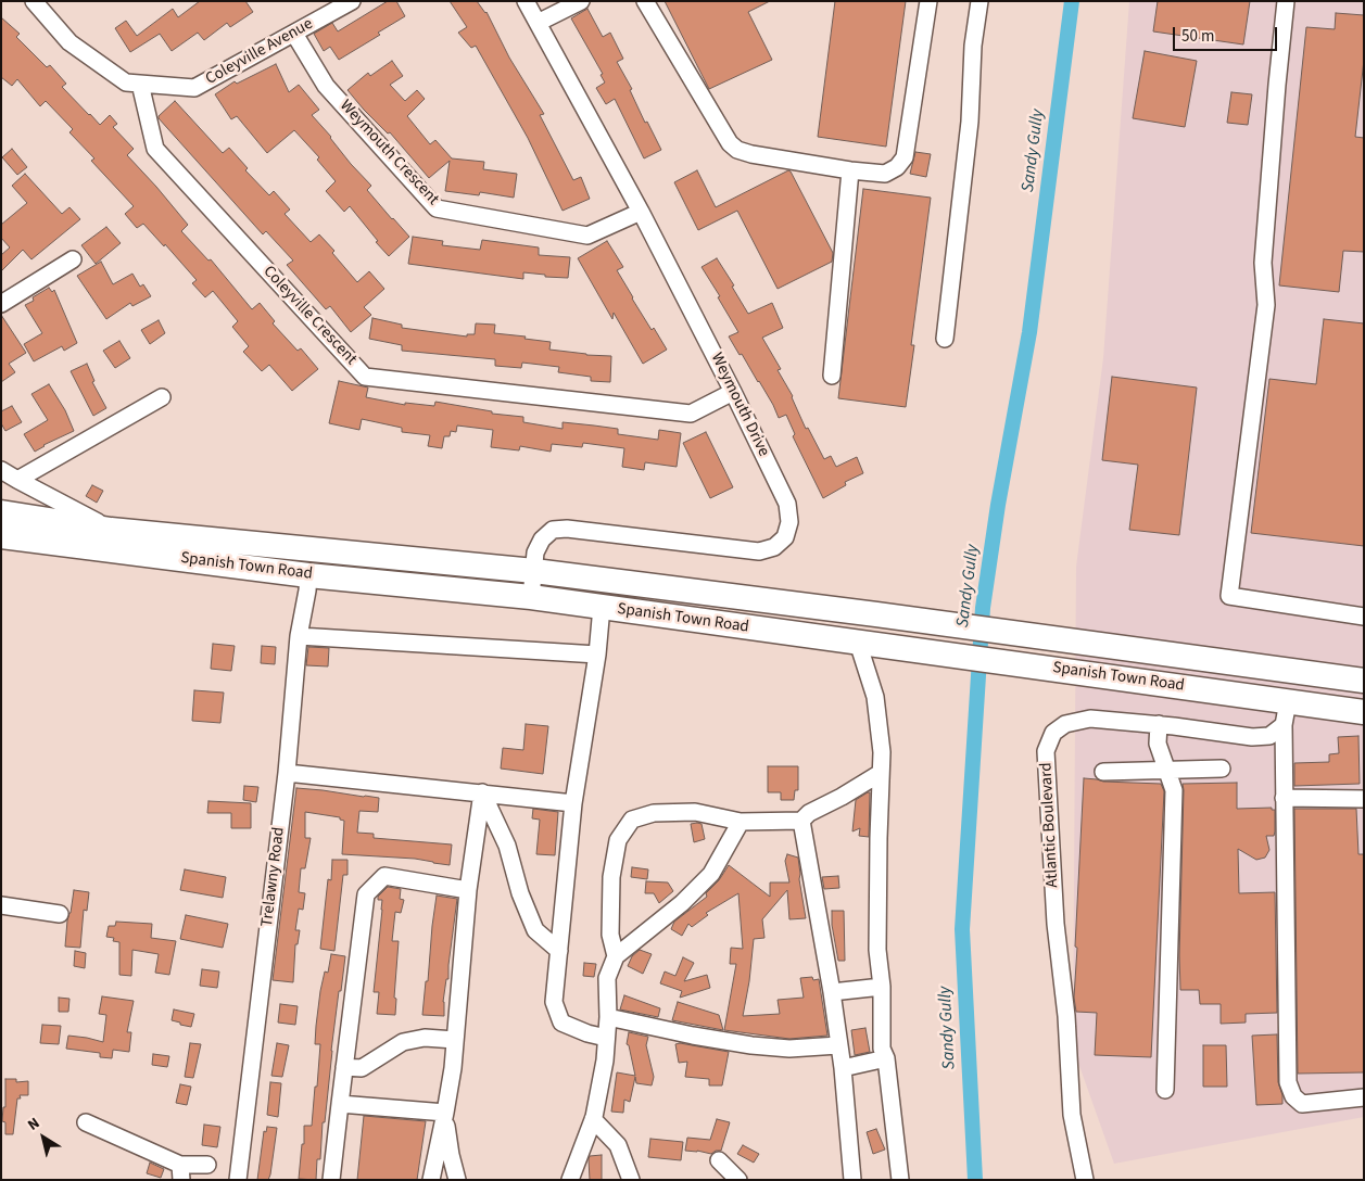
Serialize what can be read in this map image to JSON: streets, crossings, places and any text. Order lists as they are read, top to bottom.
{
  "streets": {
    "highway": ["Spanish Town Road"],
    "street": [
      "Coleyville Avenue",
      "Weymouth Crescent",
      "Coleyville Crescent",
      "Weymouth Drive",
      "Atlantic Boulevard",
      "Trelawny Road"
    ]
  },
  "crossings": [
    ["Coleyville Avenue", "Weymouth Crescent"],
    ["Coleyville Avenue", "Coleyville Crescent"],
    ["Weymouth Crescent", "Weymouth Drive"],
    ["Coleyville Crescent", "Weymouth Drive"],
    ["Weymouth Drive", "Spanish Town Road"],
    ["Spanish Town Road", "Trelawny Road"]
  ],
  "water": ["Sandy Gully"],
  "scale_bar": "50 m",
  "north": "top left"
}
